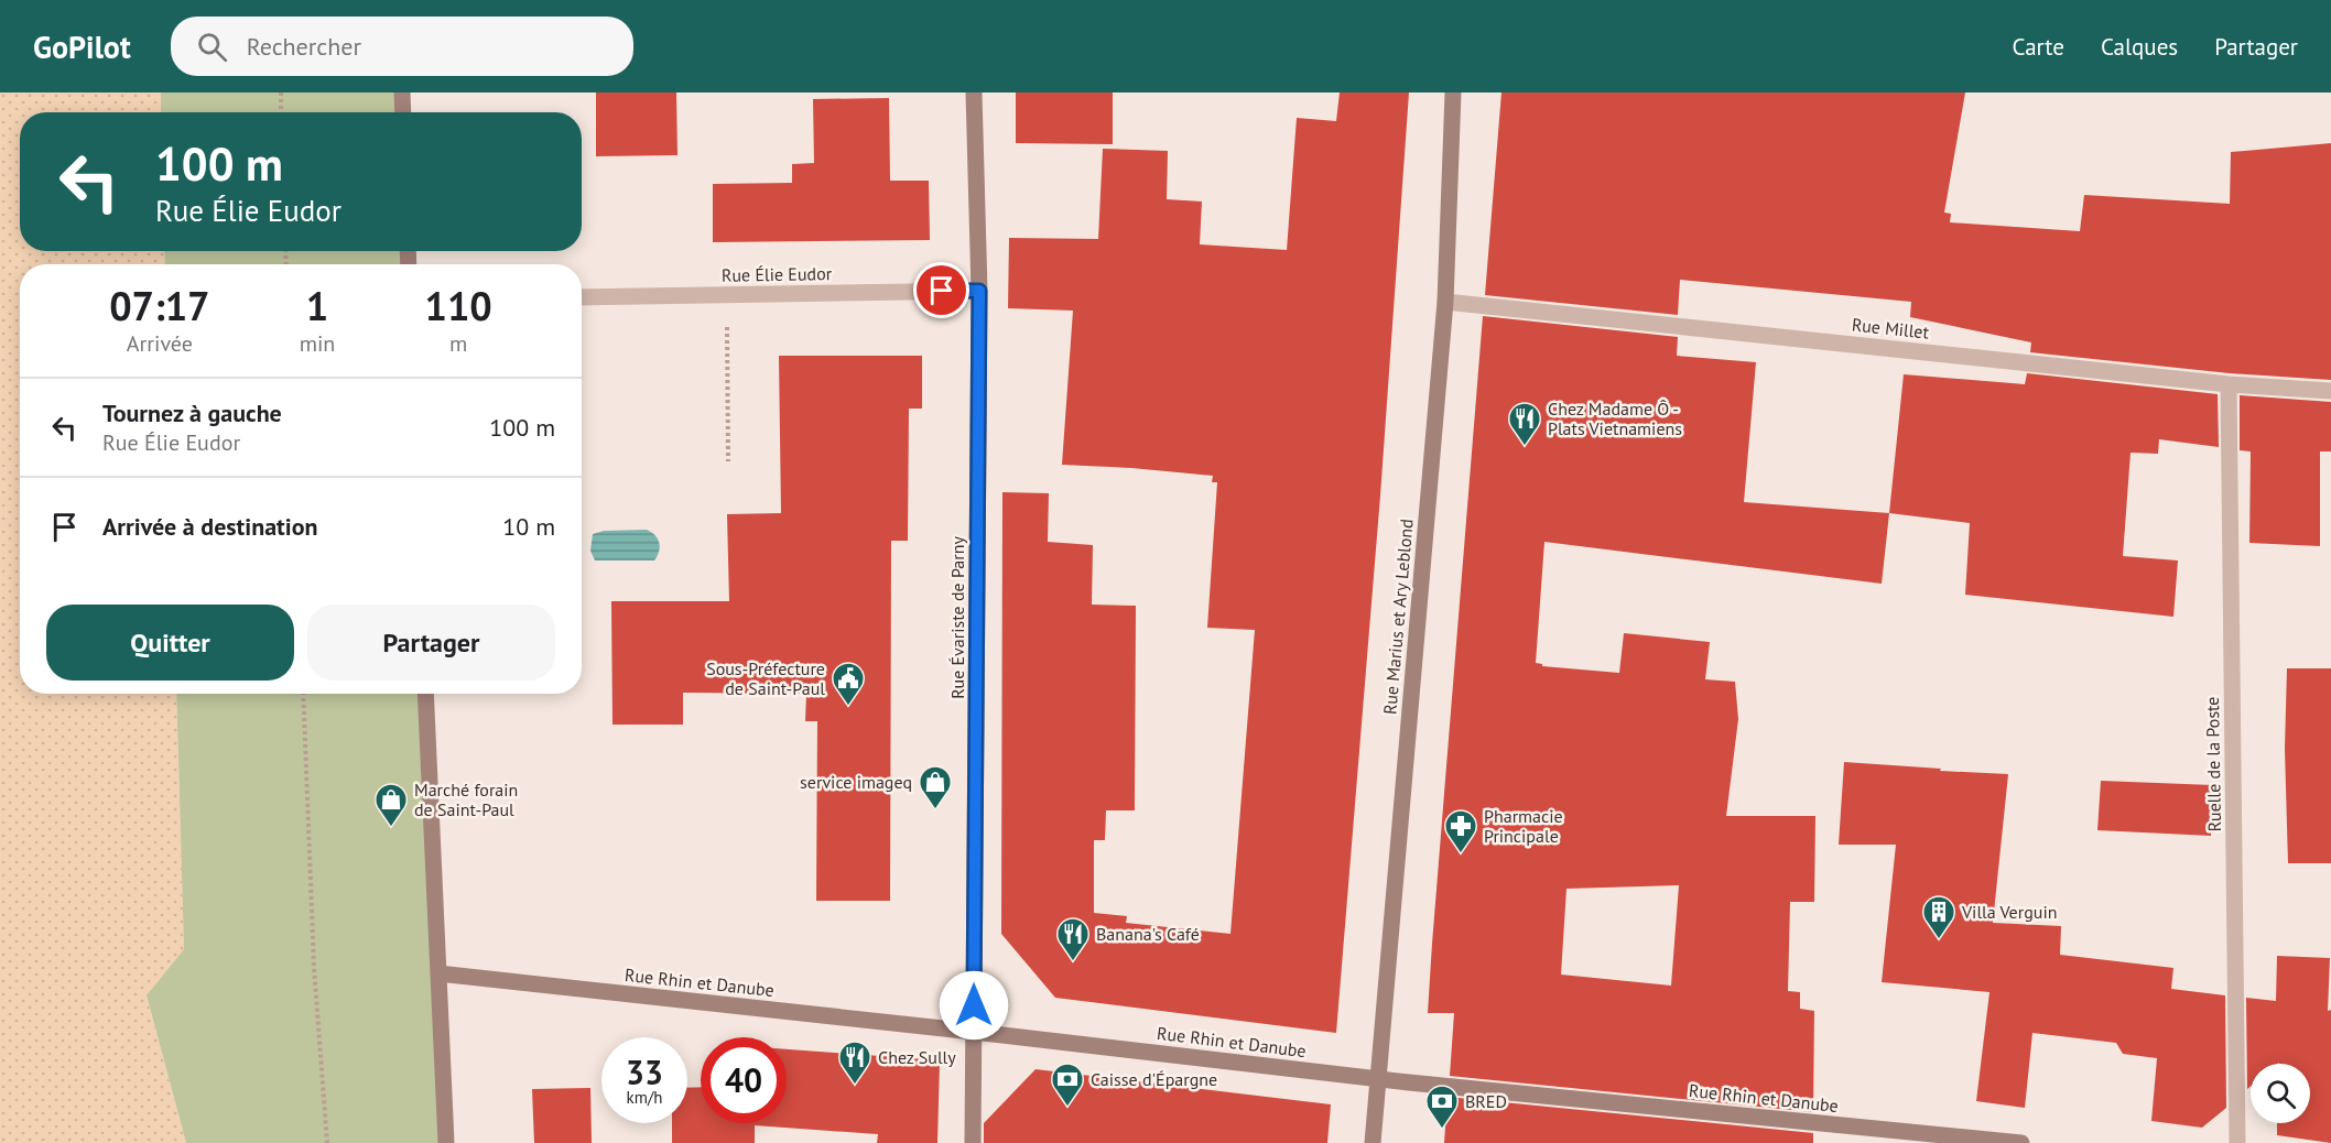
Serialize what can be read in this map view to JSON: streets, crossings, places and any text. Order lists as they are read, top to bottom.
{
  "streets": {
    "street": [
      "Rue Élie Eudor",
      "Rue Millet",
      "Rue Marius et Ary Leblond",
      "Rue Évariste de Parny",
      "Ruelle de la Poste",
      "Rue Rhin et Danube"
    ]
  },
  "crossings": [
    ["Rue Élie Eudor", "Rue Évariste de Parny"],
    ["Rue Millet", "Rue Marius et Ary Leblond"],
    ["Rue Millet", "Ruelle de la Poste"],
    ["Rue Marius et Ary Leblond", "Rue Rhin et Danube"],
    ["Rue Évariste de Parny", "Rue Rhin et Danube"]
  ],
  "places": {
    "restaurant": ["Chez Madame Ô - Plats Vietnamiens", "Banana's Café", "Chez Sully"],
    "public building": ["Sous-Préfecture de Saint-Paul"],
    "shop": ["service imageq", "Marché forain de Saint-Paul"],
    "pharmacy": ["Pharmacie Principale"],
    "building": ["Villa Verguin"],
    "bank": ["Caisse d'Épargne", "BRED"]
  },
  "page": {
    "header": "GoPilot",
    "search": "Rechercher",
    "nav": ["Carte", "Calques", "Partager"],
    "turn": ["100 m", "Rue Élie Eudor"],
    "eta": [
      "07:17",
      "Arrivée",
      "1",
      "min",
      "110",
      "m"
    ],
    "list": [
      {
        "name": "Tournez à gauche",
        "note": "Rue Élie Eudor",
        "value": "100 m"
      },
      {
        "name": "Arrivée à destination",
        "value": "10 m"
      }
    ],
    "buttons": ["Quitter", "Partager"],
    "speed": "33 km/h",
    "limit": "40"
  }
}
